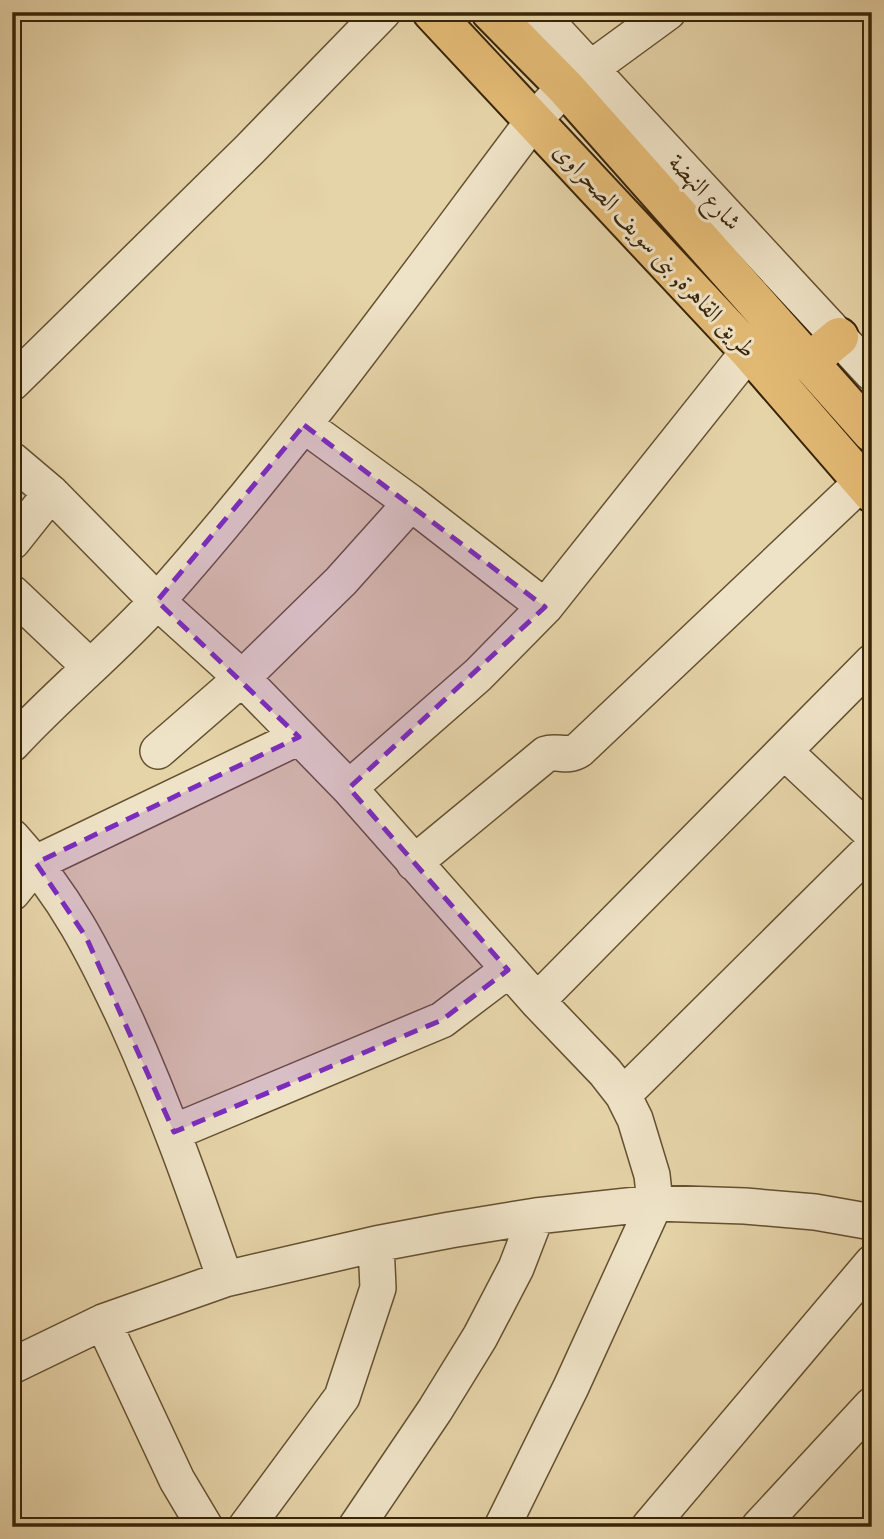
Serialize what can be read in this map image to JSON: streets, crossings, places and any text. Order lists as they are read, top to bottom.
{
  "streets": {
    "main road": ["طريق القاهرة, بنى سويف الصحراوى"],
    "street": ["شارع النهضة"]
  },
  "crossings": [
    ["شارع النهضة", "طريق القاهرة, بنى سويف الصحراوى"]
  ]
}
